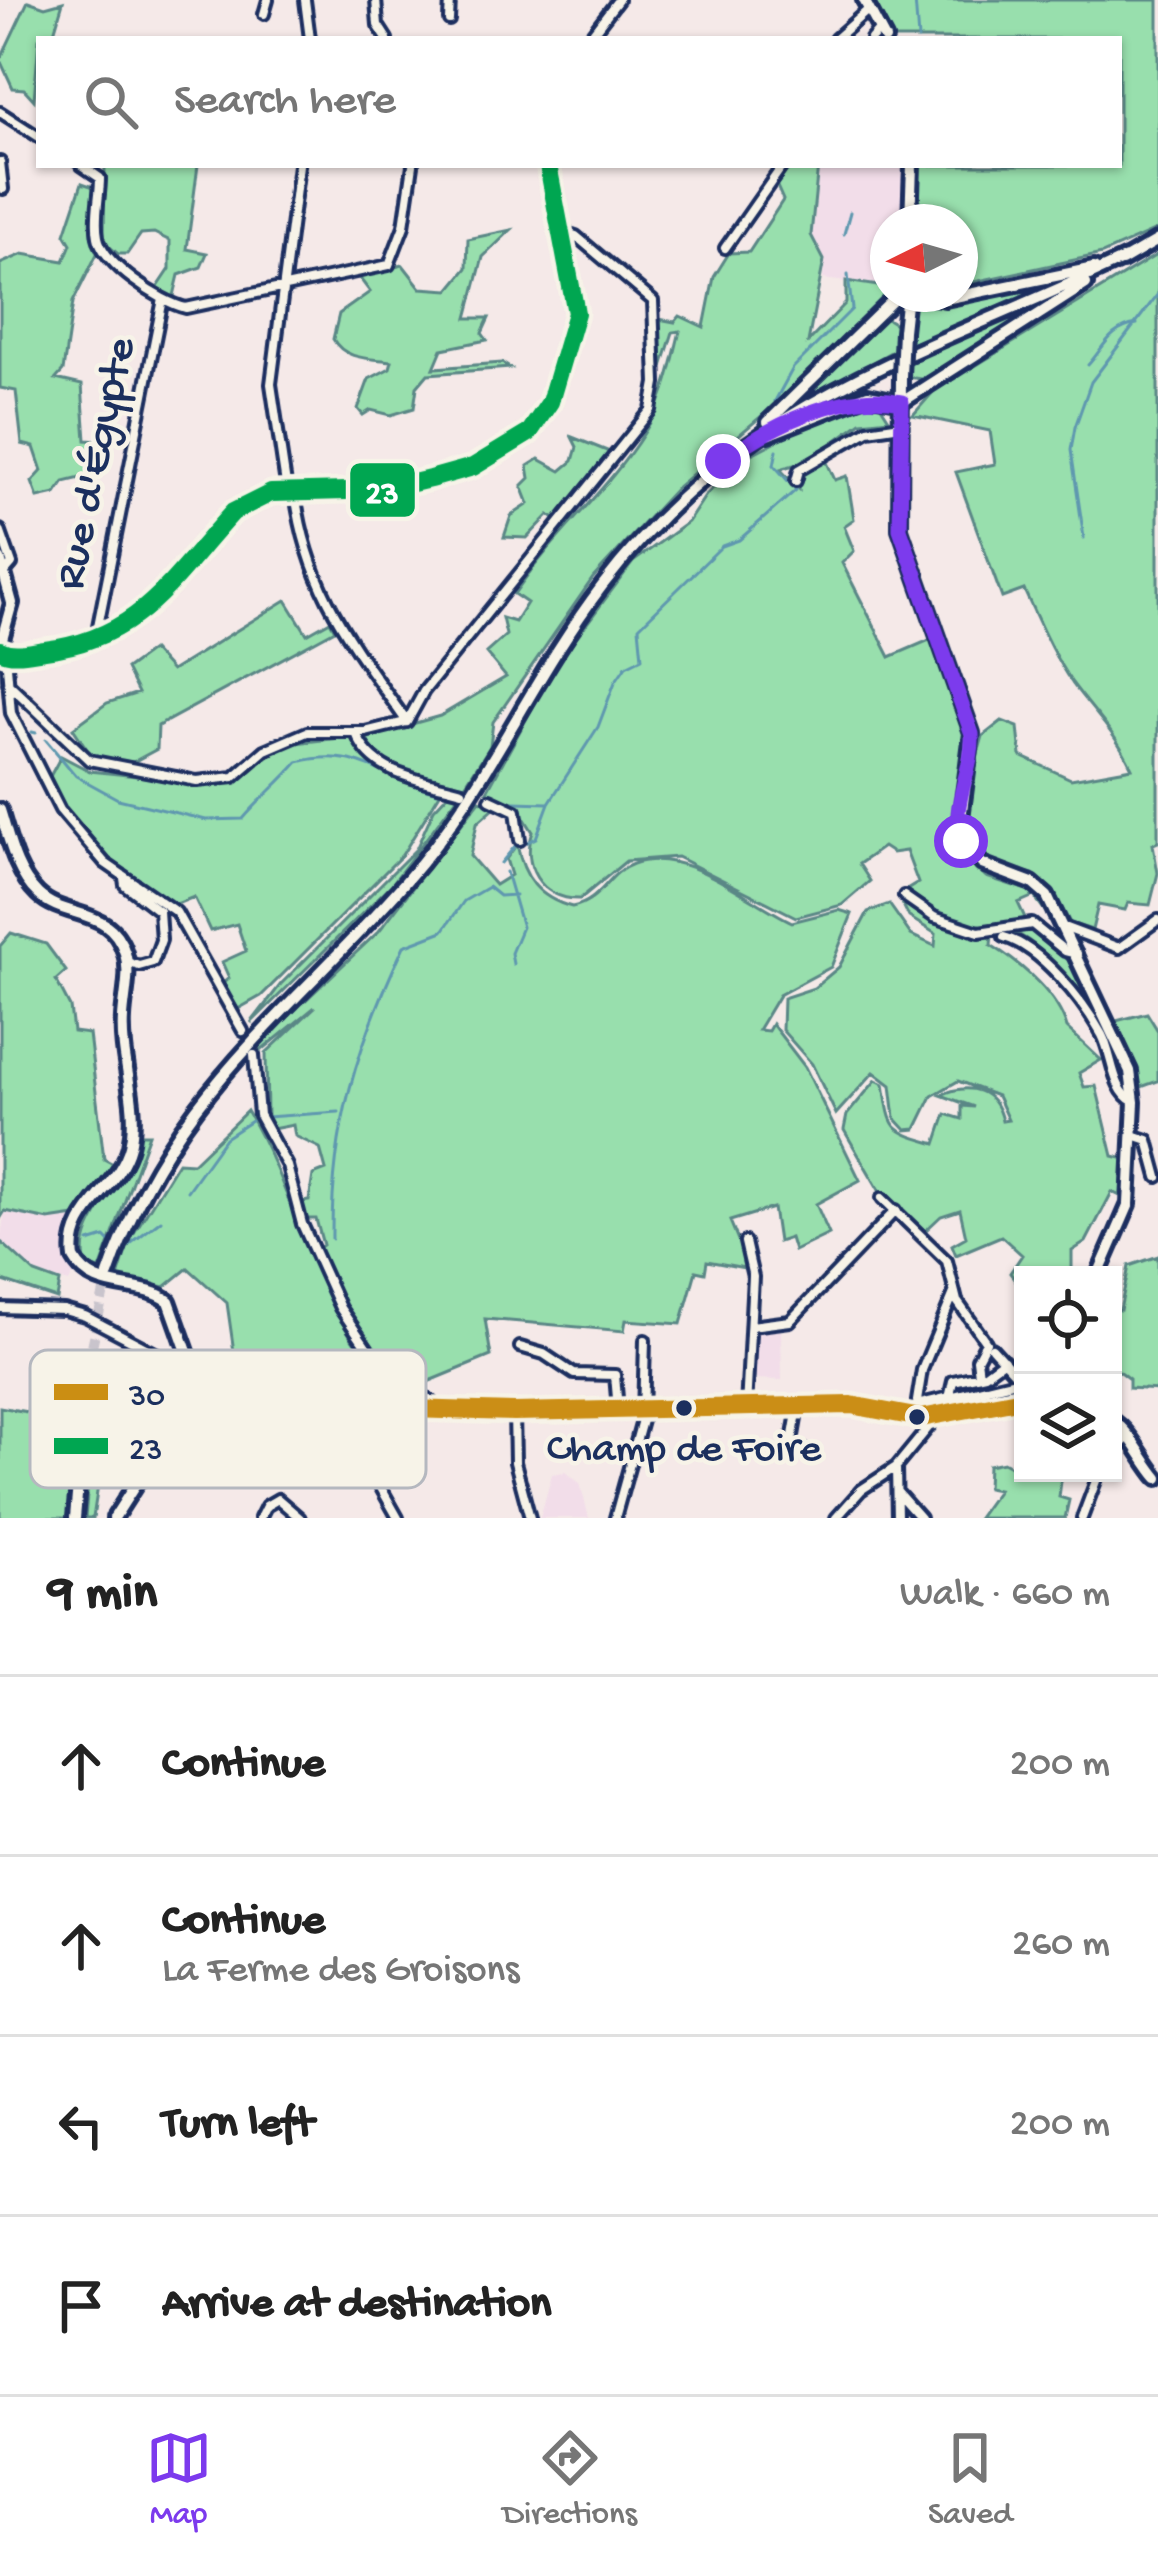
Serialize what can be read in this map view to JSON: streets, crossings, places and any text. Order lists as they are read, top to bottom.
{
  "streets": {
    "street": ["Rue d'Égypte"]
  },
  "places": ["Champ de Foire"],
  "lines": ["transit line 23", "transit line 30"],
  "legend": ["30", "23"],
  "north": "left",
  "page": {
    "search": "Search here",
    "heading": ["9 min", "Walk · 660 m"],
    "list": [
      ["Continue", "200 m"],
      ["Continue", "La Ferme des Groisons", "260 m"],
      ["Turn left", "200 m"],
      "Arrive at destination"
    ],
    "nav": ["Map", "Directions", "Saved"]
  }
}
